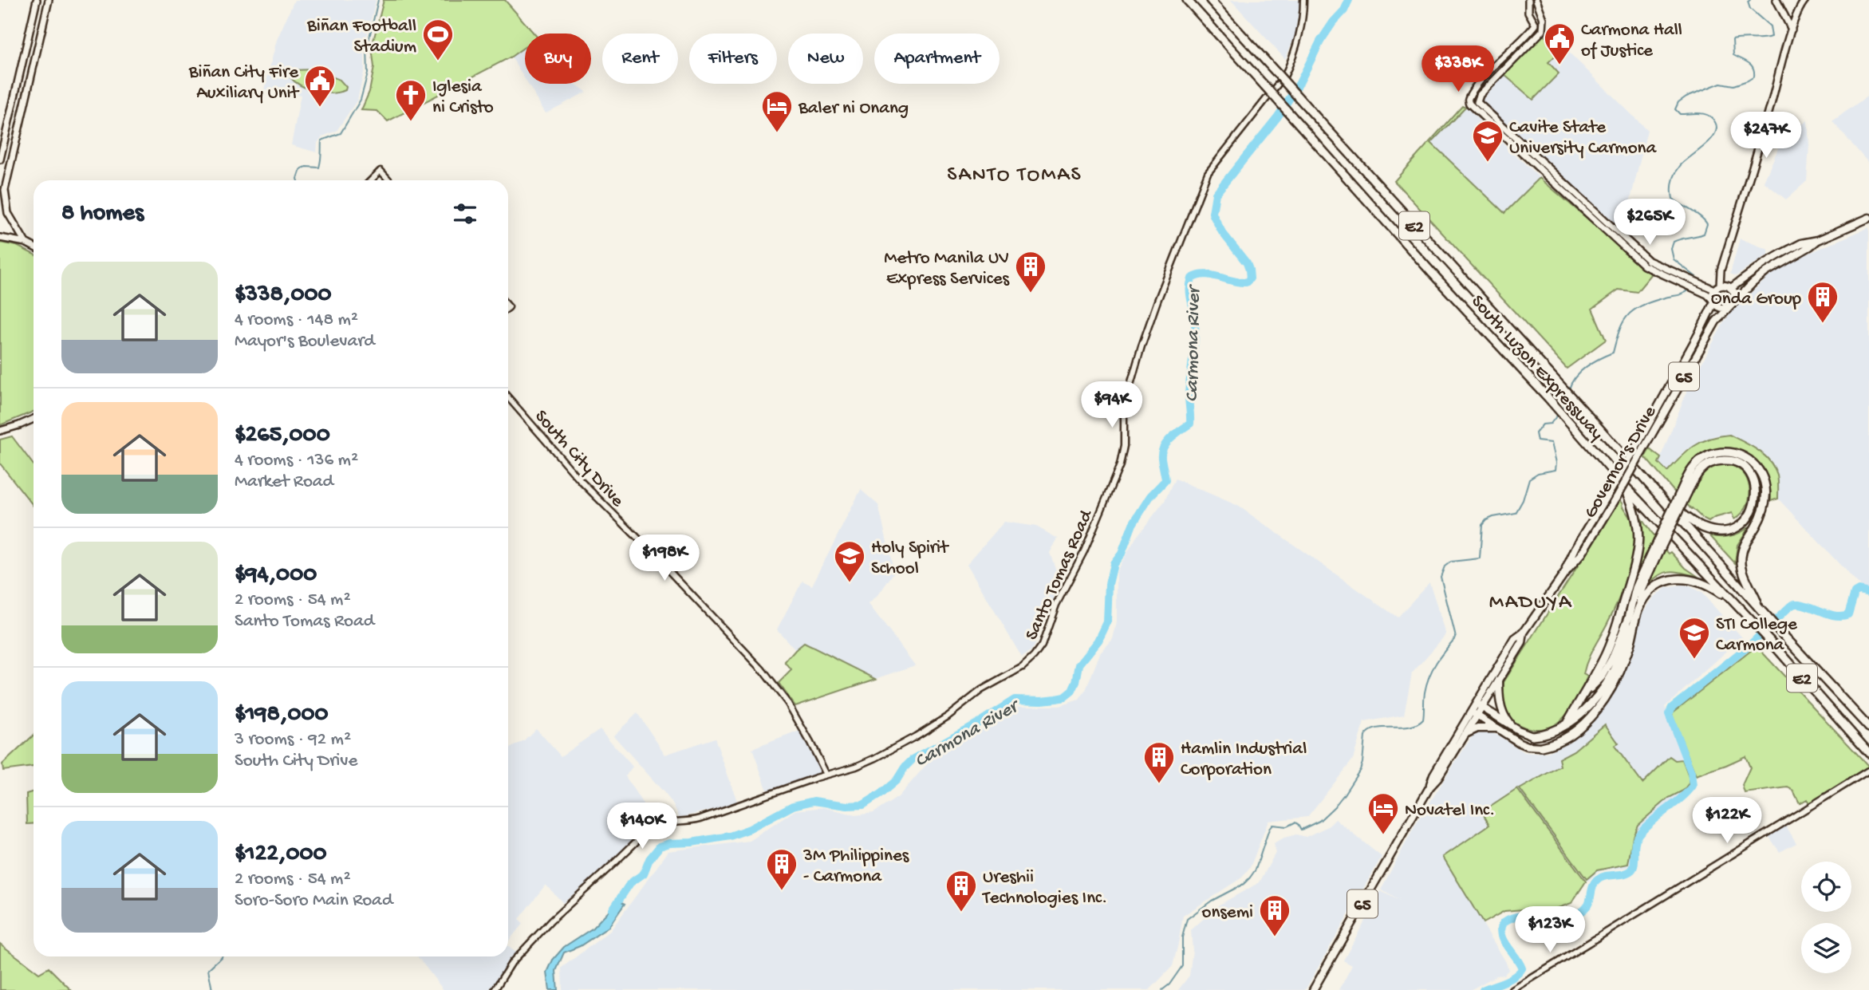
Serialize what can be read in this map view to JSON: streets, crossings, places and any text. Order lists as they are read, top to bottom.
{
  "streets": {
    "highway": [
      "E2",
      "South Luzon Expressway",
      "65",
      "Governor's Drive"
    ],
    "street": ["South City Drive", "Santo Tomas Road"]
  },
  "crossings": [
    ["65", "Governor's Drive"],
    ["South City Drive", "Santo Tomas Road"]
  ],
  "districts": ["SANTO TOMAS", "MADUYA"],
  "water": ["Carmona River"],
  "places": {
    "sports": ["Biñan Football Stadium"],
    "public building": ["Carmona Hall of Justice", "Biñan City Fire Auxiliary Unit"],
    "church": ["Iglesia ni Cristo"],
    "hotel": ["Baler ni Onang", "Novatel Inc."],
    "school or university": ["Cavite State University Carmona", "Holy Spirit School", "STI College Carmona"],
    "building": [
      "Metro Manila UV Express Services",
      "Onda Group",
      "Hamlin Industrial Corporation",
      "3M Philippines - Carmona",
      "Ureshii Technologies Inc.",
      "onsemi"
    ]
  },
  "page": {
    "chip": [
      "Buy",
      "Rent",
      "Filters",
      "New",
      "Apartment"
    ],
    "price": [
      "$338K",
      "$247K",
      "$265K",
      "$94K",
      "$198K",
      "$122K",
      "$140K",
      "$123K"
    ],
    "heading": "8 homes",
    "list": [
      {
        "name": "$338,000",
        "note": "4 rooms · 148 m² · Mayor's Boulevard"
      },
      {
        "name": "$265,000",
        "note": "4 rooms · 136 m² · Market Road"
      },
      {
        "name": "$94,000",
        "note": "2 rooms · 54 m² · Santo Tomas Road"
      },
      {
        "name": "$198,000",
        "note": "3 rooms · 92 m² · South City Drive"
      },
      {
        "name": "$122,000",
        "note": "2 rooms · 54 m² · Soro-Soro Main Road"
      }
    ]
  }
}
